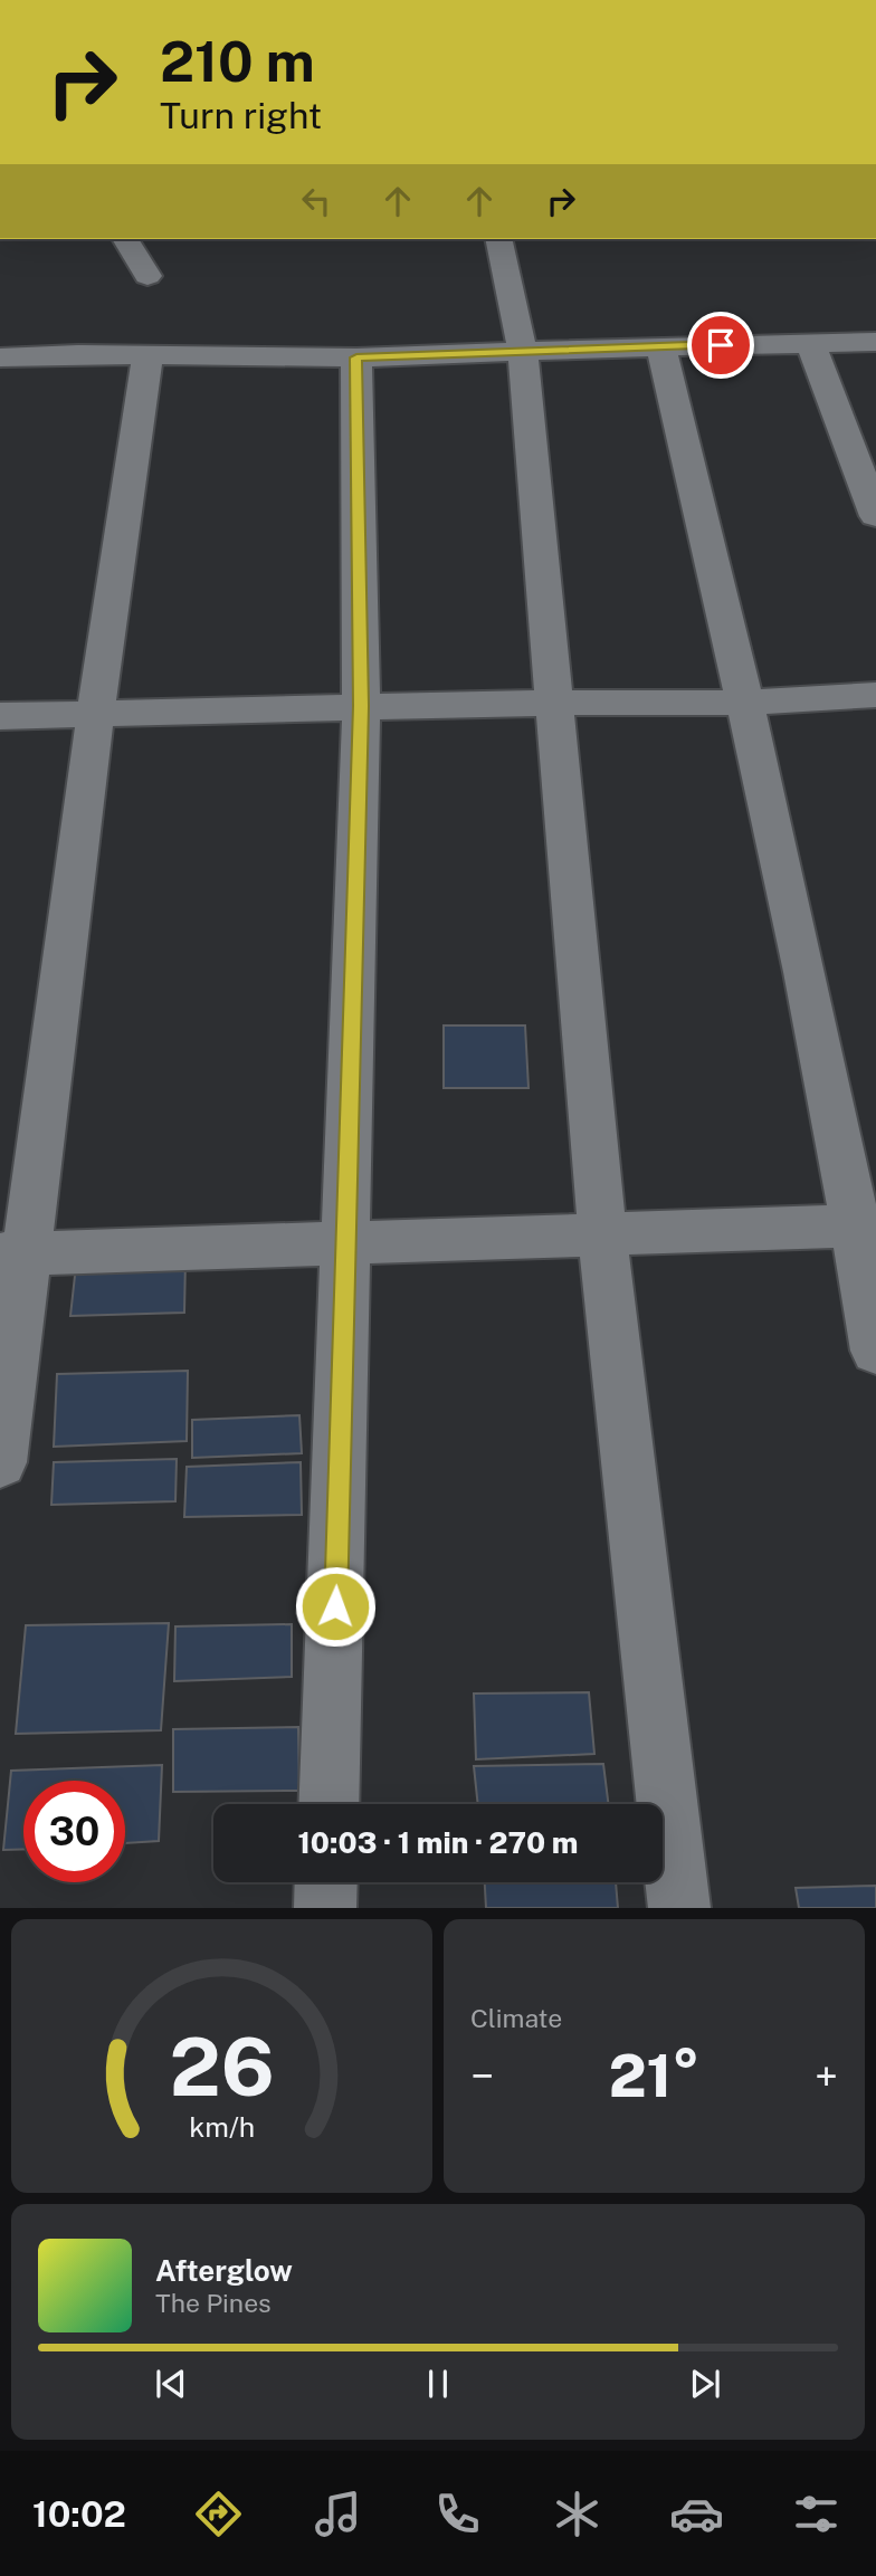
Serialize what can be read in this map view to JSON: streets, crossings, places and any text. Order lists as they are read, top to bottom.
{
  "page": {
    "turn": ["210 m", "Turn right"],
    "limit": "30",
    "trip": "10:03 · 1 min · 270 m",
    "tile": "Climate",
    "heat": ["−", "21°", "+"],
    "song": ["Afterglow", "The Pines"],
    "tabs": "10:02",
    "gauge": ["26", "km/h"]
  }
}
